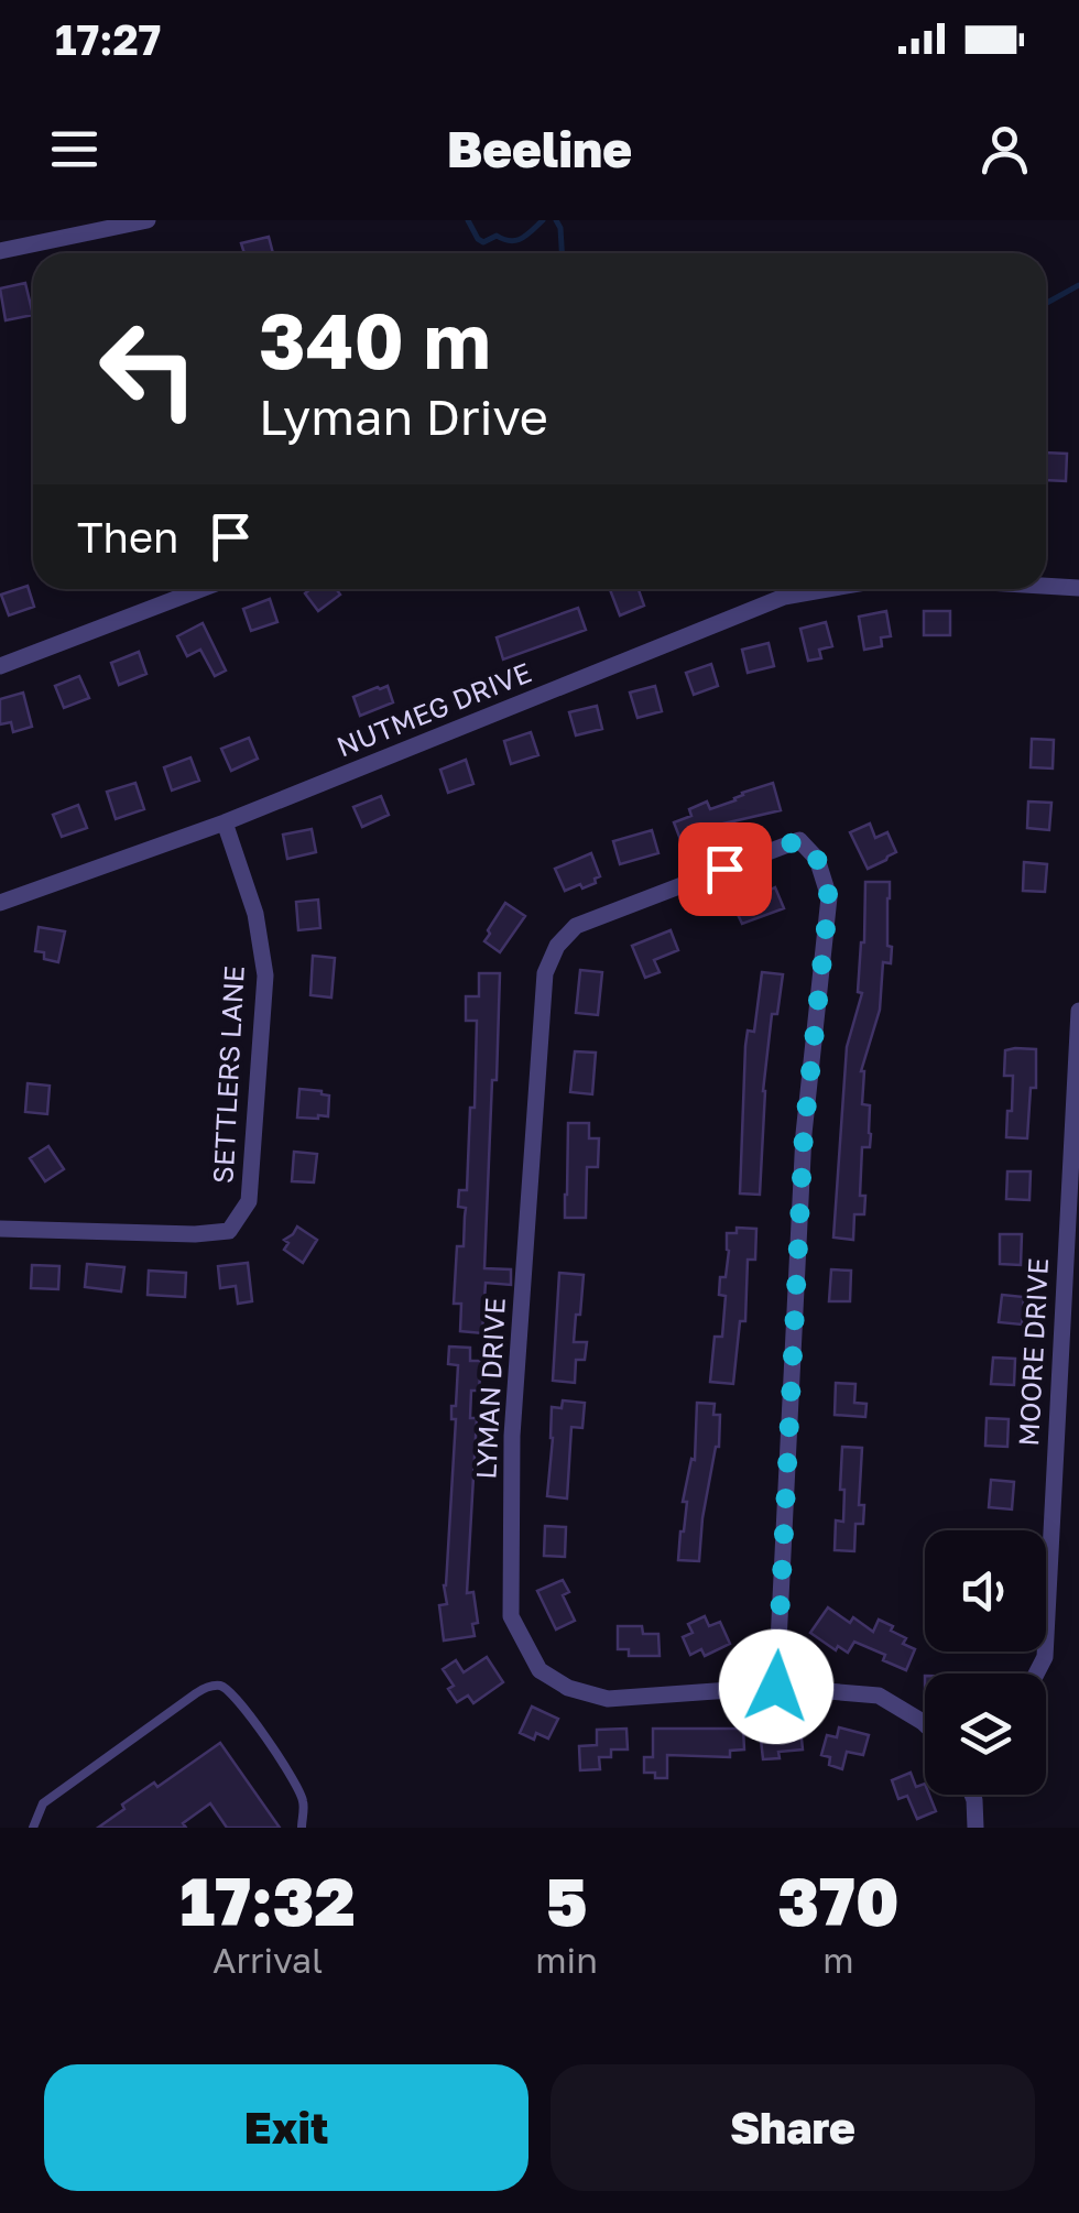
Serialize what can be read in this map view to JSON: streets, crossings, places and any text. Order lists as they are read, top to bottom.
{
  "streets": {
    "street": [
      "NUTMEG DRIVE",
      "SETTLERS LANE",
      "MOORE DRIVE",
      "LYMAN DRIVE"
    ]
  },
  "crossings": [
    ["NUTMEG DRIVE", "SETTLERS LANE"]
  ],
  "page": {
    "status": "17:27",
    "header": "Beeline",
    "turn": ["340 m", "Lyman Drive"],
    "then": "Then",
    "eta": [
      "17:32",
      "Arrival",
      "5",
      "min",
      "370",
      "m"
    ],
    "buttons": ["Exit", "Share"]
  }
}
